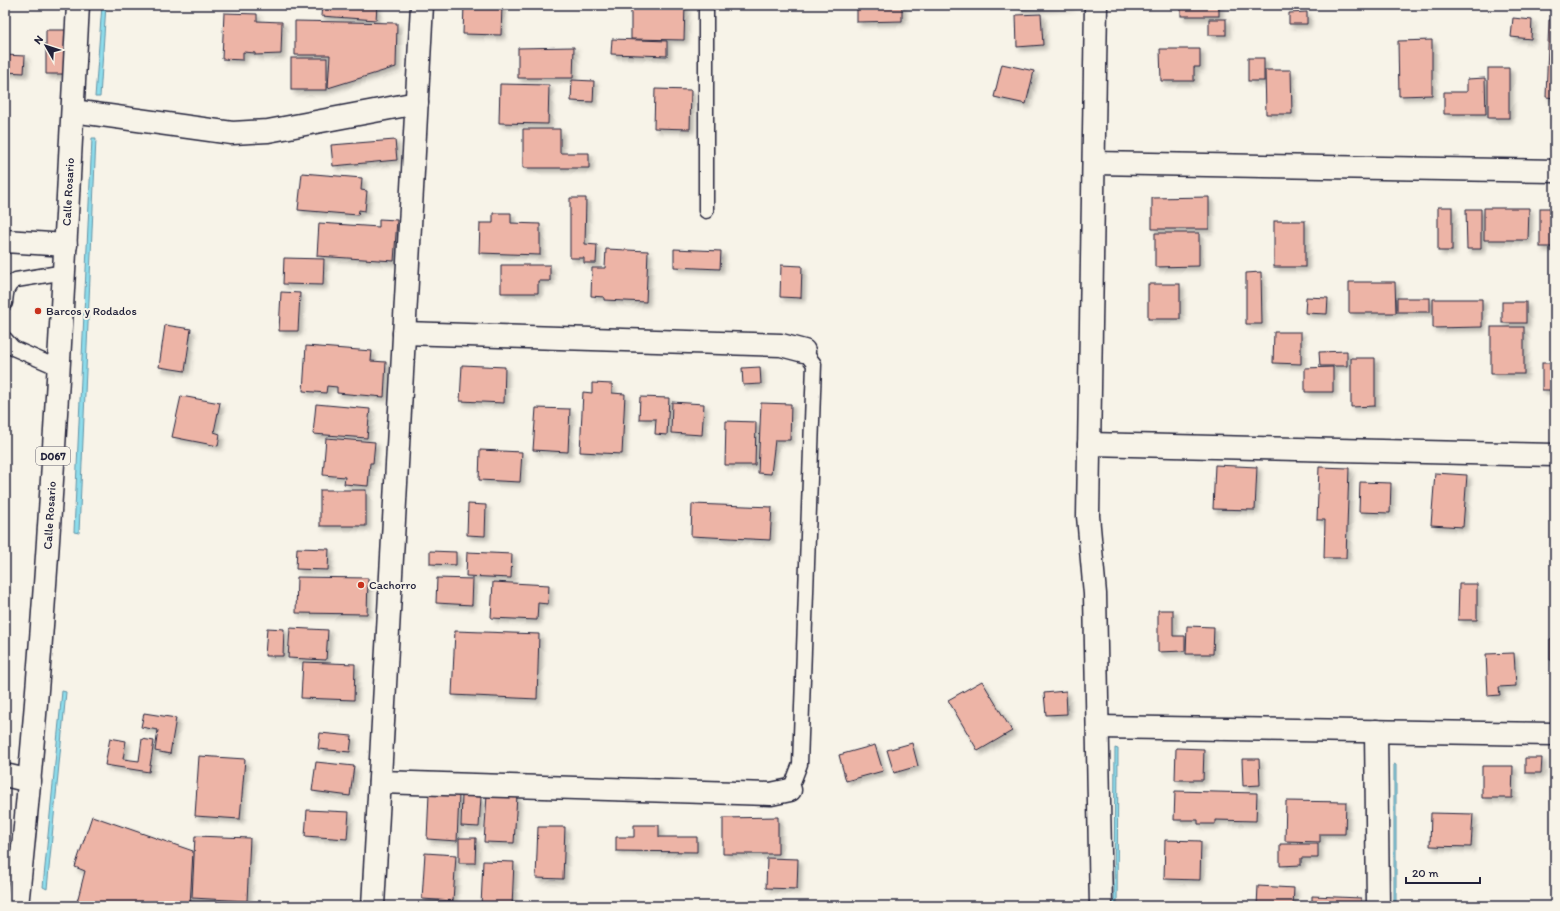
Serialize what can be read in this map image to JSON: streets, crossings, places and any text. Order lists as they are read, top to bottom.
{
  "streets": {
    "street": ["Calle Rosario", "D067"]
  },
  "places": ["Barcos y Rodados", "Cachorro"],
  "scale_bar": "20 m",
  "north": "top left"
}
